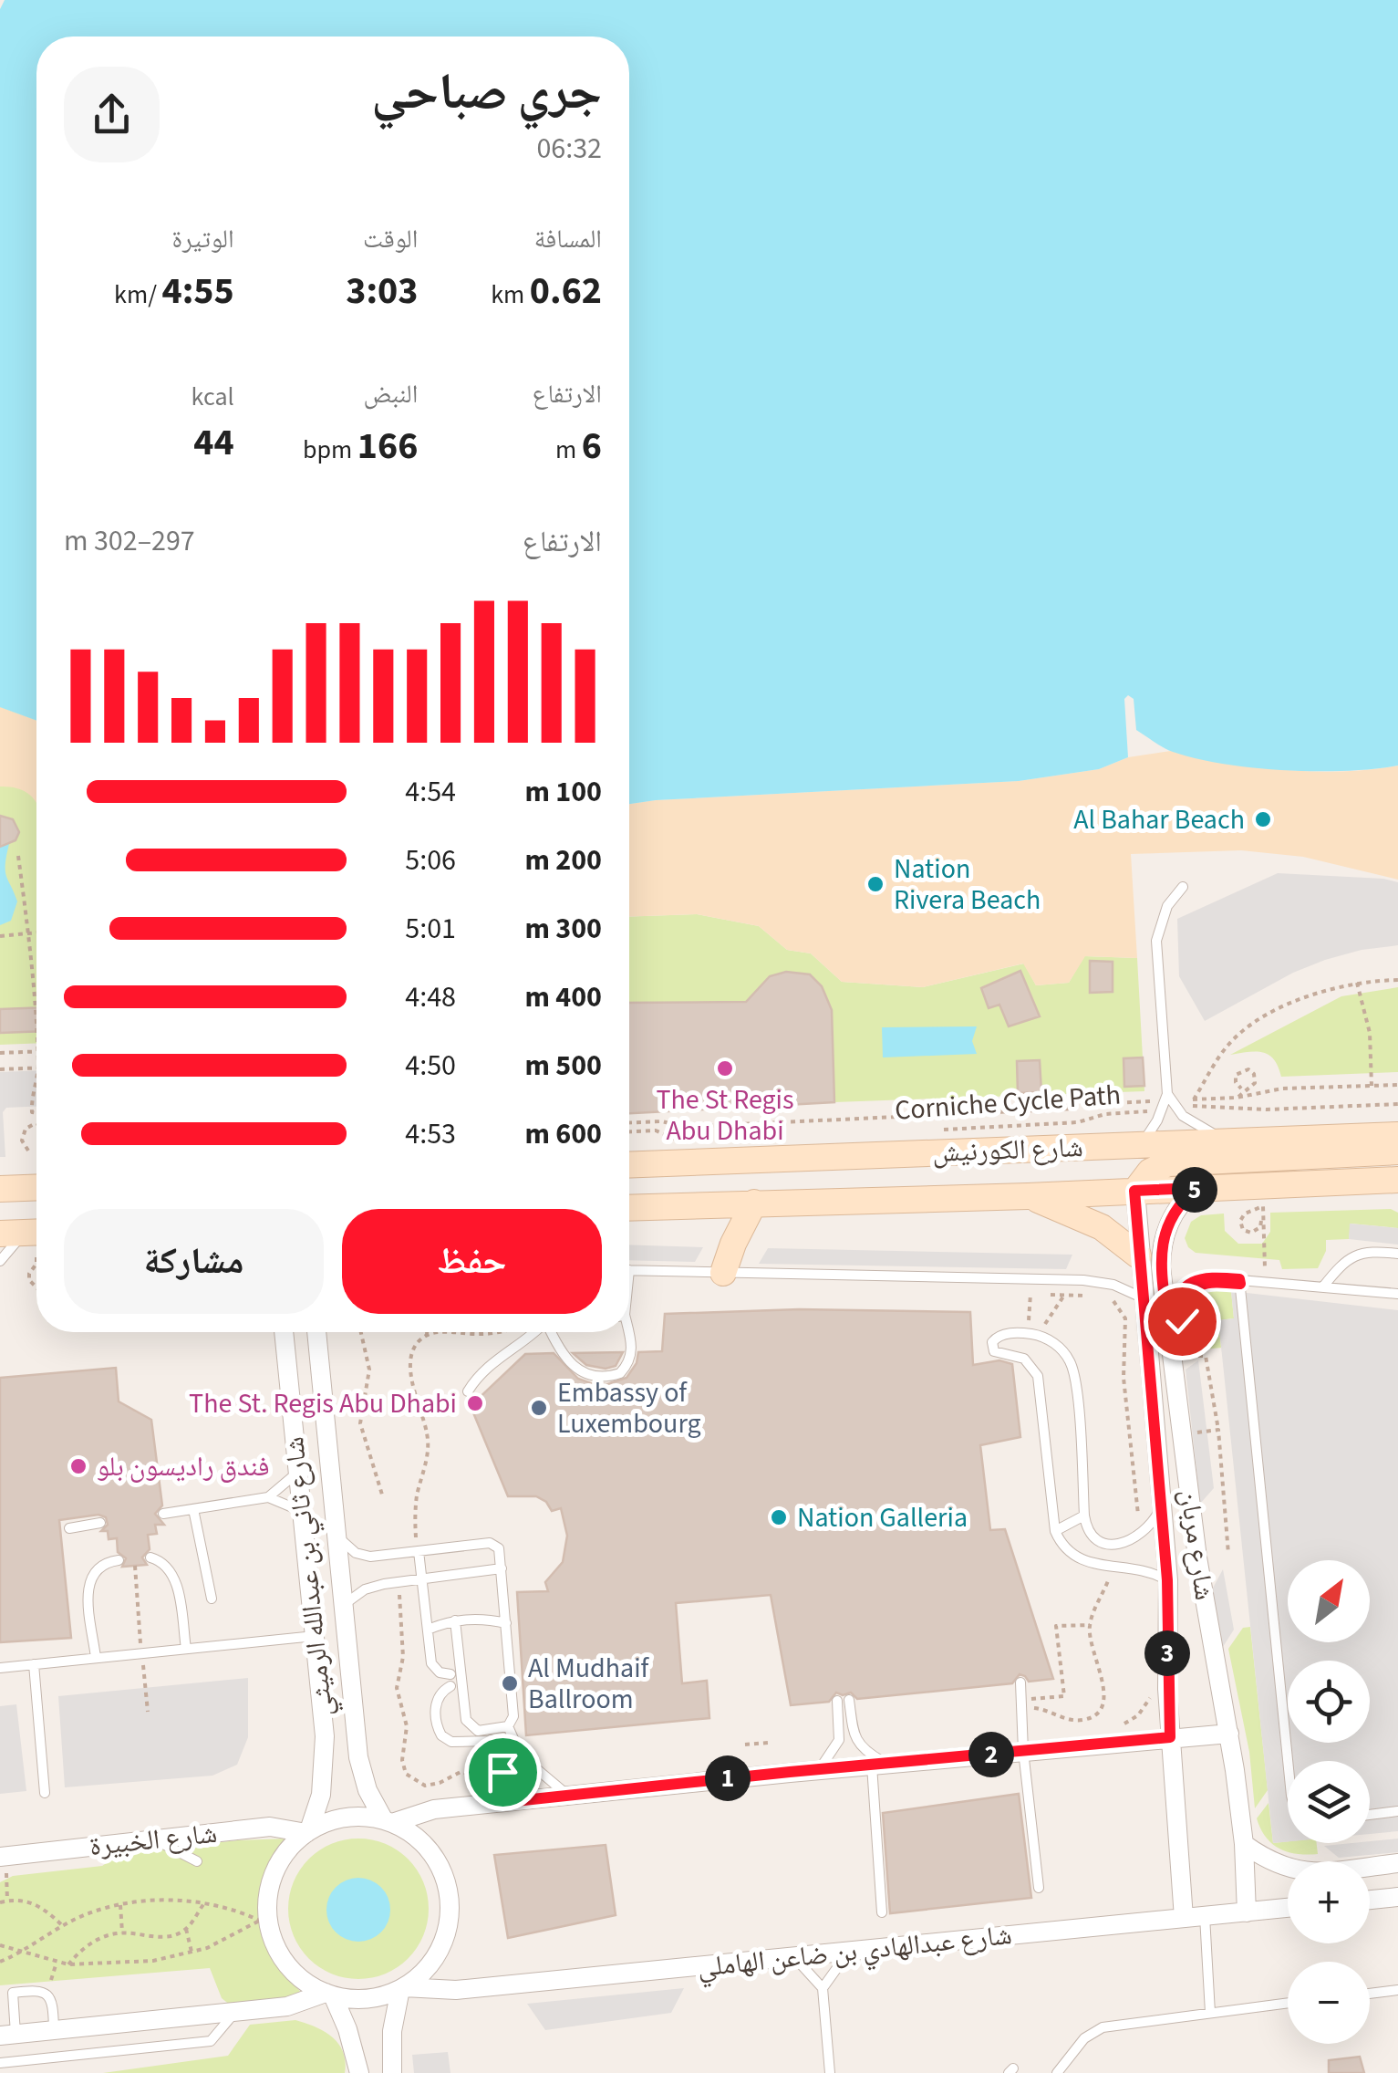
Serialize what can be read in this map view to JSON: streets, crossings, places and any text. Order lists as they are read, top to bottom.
{
  "streets": {
    "main road": ["شارع الكورنيش"],
    "street": [
      "شارع مربان",
      "شارع ثاني بن عبدالله الرميثي",
      "شارع الخبيرة",
      "شارع عبدالهادي بن ضاعن الهاملي"
    ],
    "path": ["Corniche Cycle Path"]
  },
  "crossings": [
    ["شارع الكورنيش", "شارع مربان"],
    ["شارع مربان", "شارع عبدالهادي بن ضاعن الهاملي"],
    ["شارع ثاني بن عبدالله الرميثي", "شارع الخبيرة"],
    ["شارع ثاني بن عبدالله الرميثي", "شارع عبدالهادي بن ضاعن الهاملي"],
    ["شارع الخبيرة", "شارع عبدالهادي بن ضاعن الهاملي"]
  ],
  "places": [
    "Al Bahar Beach",
    "Nation Rivera Beach",
    "The St Regis Abu Dhabi",
    "The St. Regis Abu Dhabi",
    "Embassy of Luxembourg",
    "فندق راديسون بلو",
    "Nation Galleria",
    "Al Mudhaif Ballroom"
  ],
  "north": "top right",
  "page": {
    "heading": ["جري صباحي", "06:32"],
    "stats": [
      ["المسافة", "0.62 km"],
      ["الوقت", "3:03"],
      ["الوتيرة", "4:55 /km"],
      ["الارتفاع", "6 m"],
      ["النبض", "166 bpm"],
      ["kcal", "44"]
    ],
    "chart": ["الارتفاع", "297–302 m"],
    "list": [
      {
        "name": "100 m",
        "note": "4:54"
      },
      {
        "name": "200 m",
        "note": "5:06"
      },
      {
        "name": "300 m",
        "note": "5:01"
      },
      {
        "name": "400 m",
        "note": "4:48"
      },
      {
        "name": "500 m",
        "note": "4:50"
      },
      {
        "name": "600 m",
        "note": "4:53"
      }
    ],
    "pins": [
      "5",
      "3",
      "2",
      "1"
    ],
    "buttons": ["حفظ", "مشاركة"],
    "map_buttons": ["+", "−"]
  }
}
